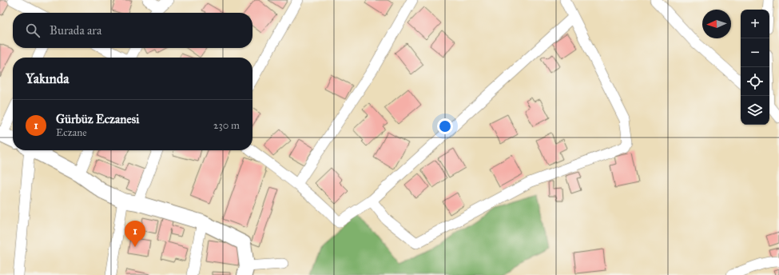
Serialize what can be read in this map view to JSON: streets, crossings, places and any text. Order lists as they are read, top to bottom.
{
  "north": "left",
  "page": {
    "map_buttons": ["+", "−"],
    "search": "Burada ara",
    "heading": "Yakında",
    "list": [
      {
        "mark": "1",
        "name": "Gürbüz Eczanesi",
        "note": "Eczane",
        "value": "230 m"
      }
    ],
    "pins": "1"
  }
}
